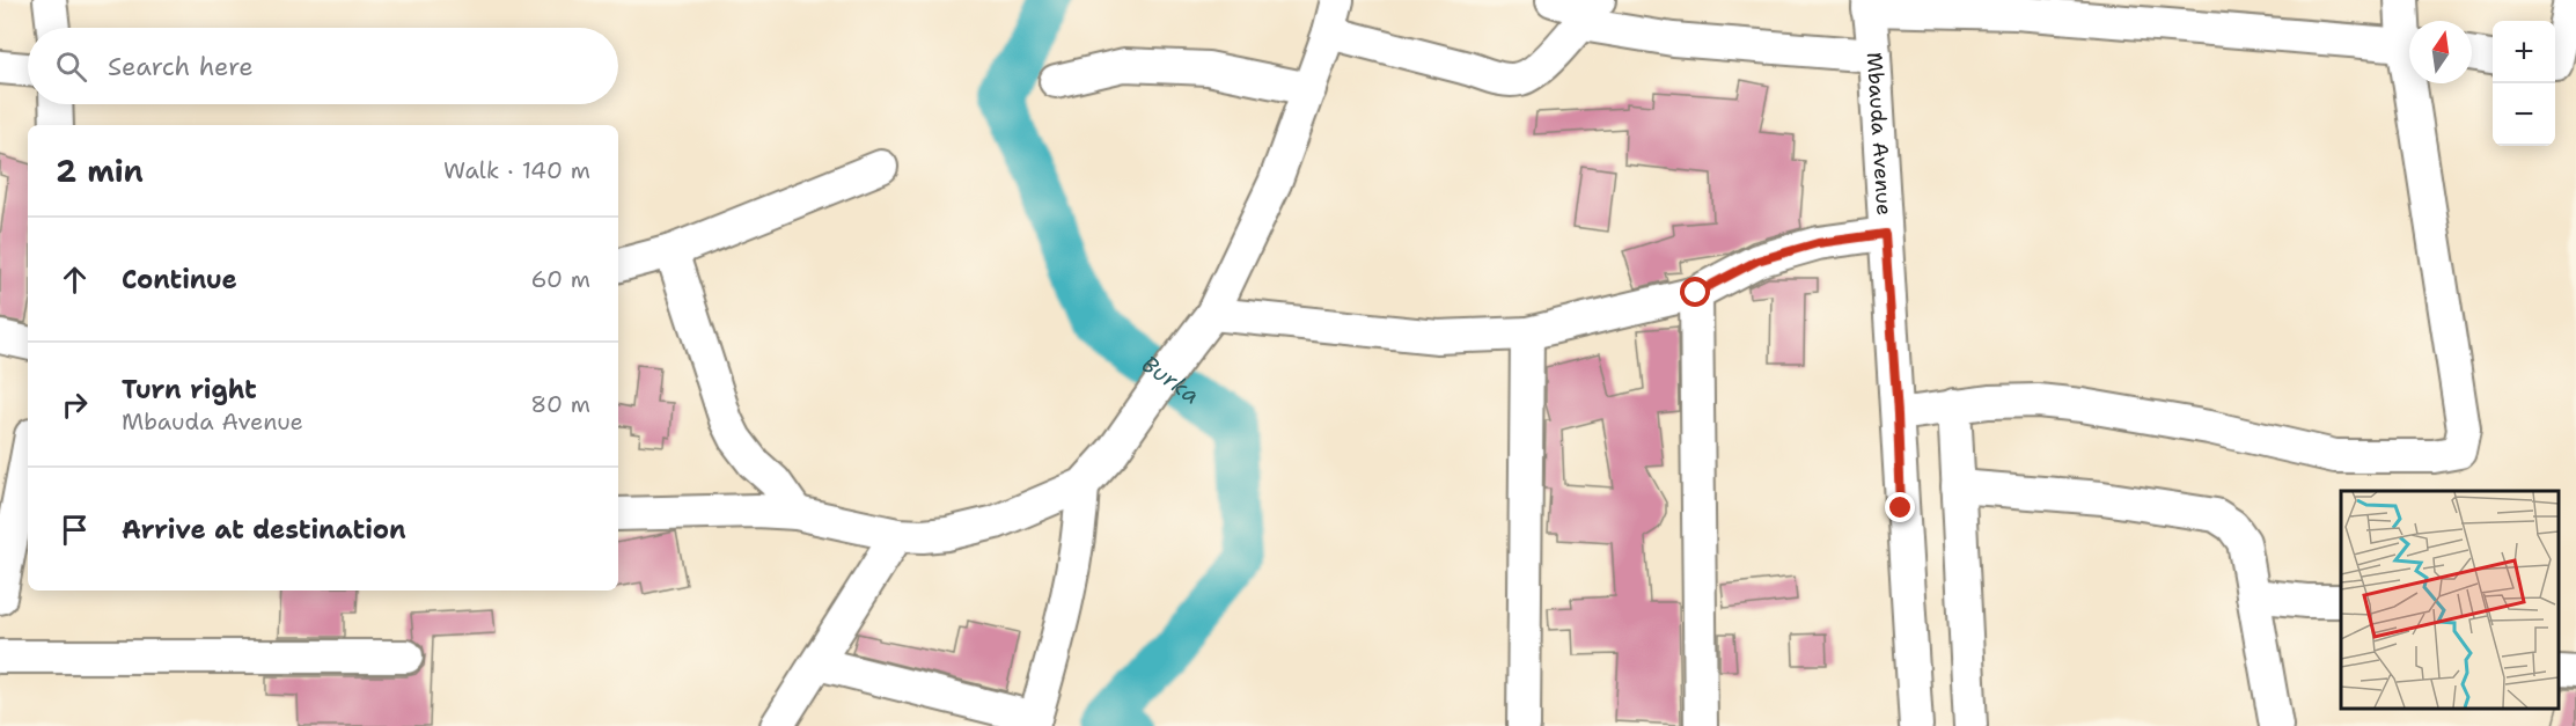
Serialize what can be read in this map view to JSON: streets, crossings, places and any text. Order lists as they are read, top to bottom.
{
  "streets": {
    "street": ["Mbauda Avenue"]
  },
  "water": ["Burka"],
  "north": "top",
  "page": {
    "map_buttons": ["+", "−"],
    "search": "Search here",
    "heading": ["2 min", "Walk · 140 m"],
    "list": [
      ["Continue", "60 m"],
      ["Turn right", "Mbauda Avenue", "80 m"],
      "Arrive at destination"
    ]
  }
}
